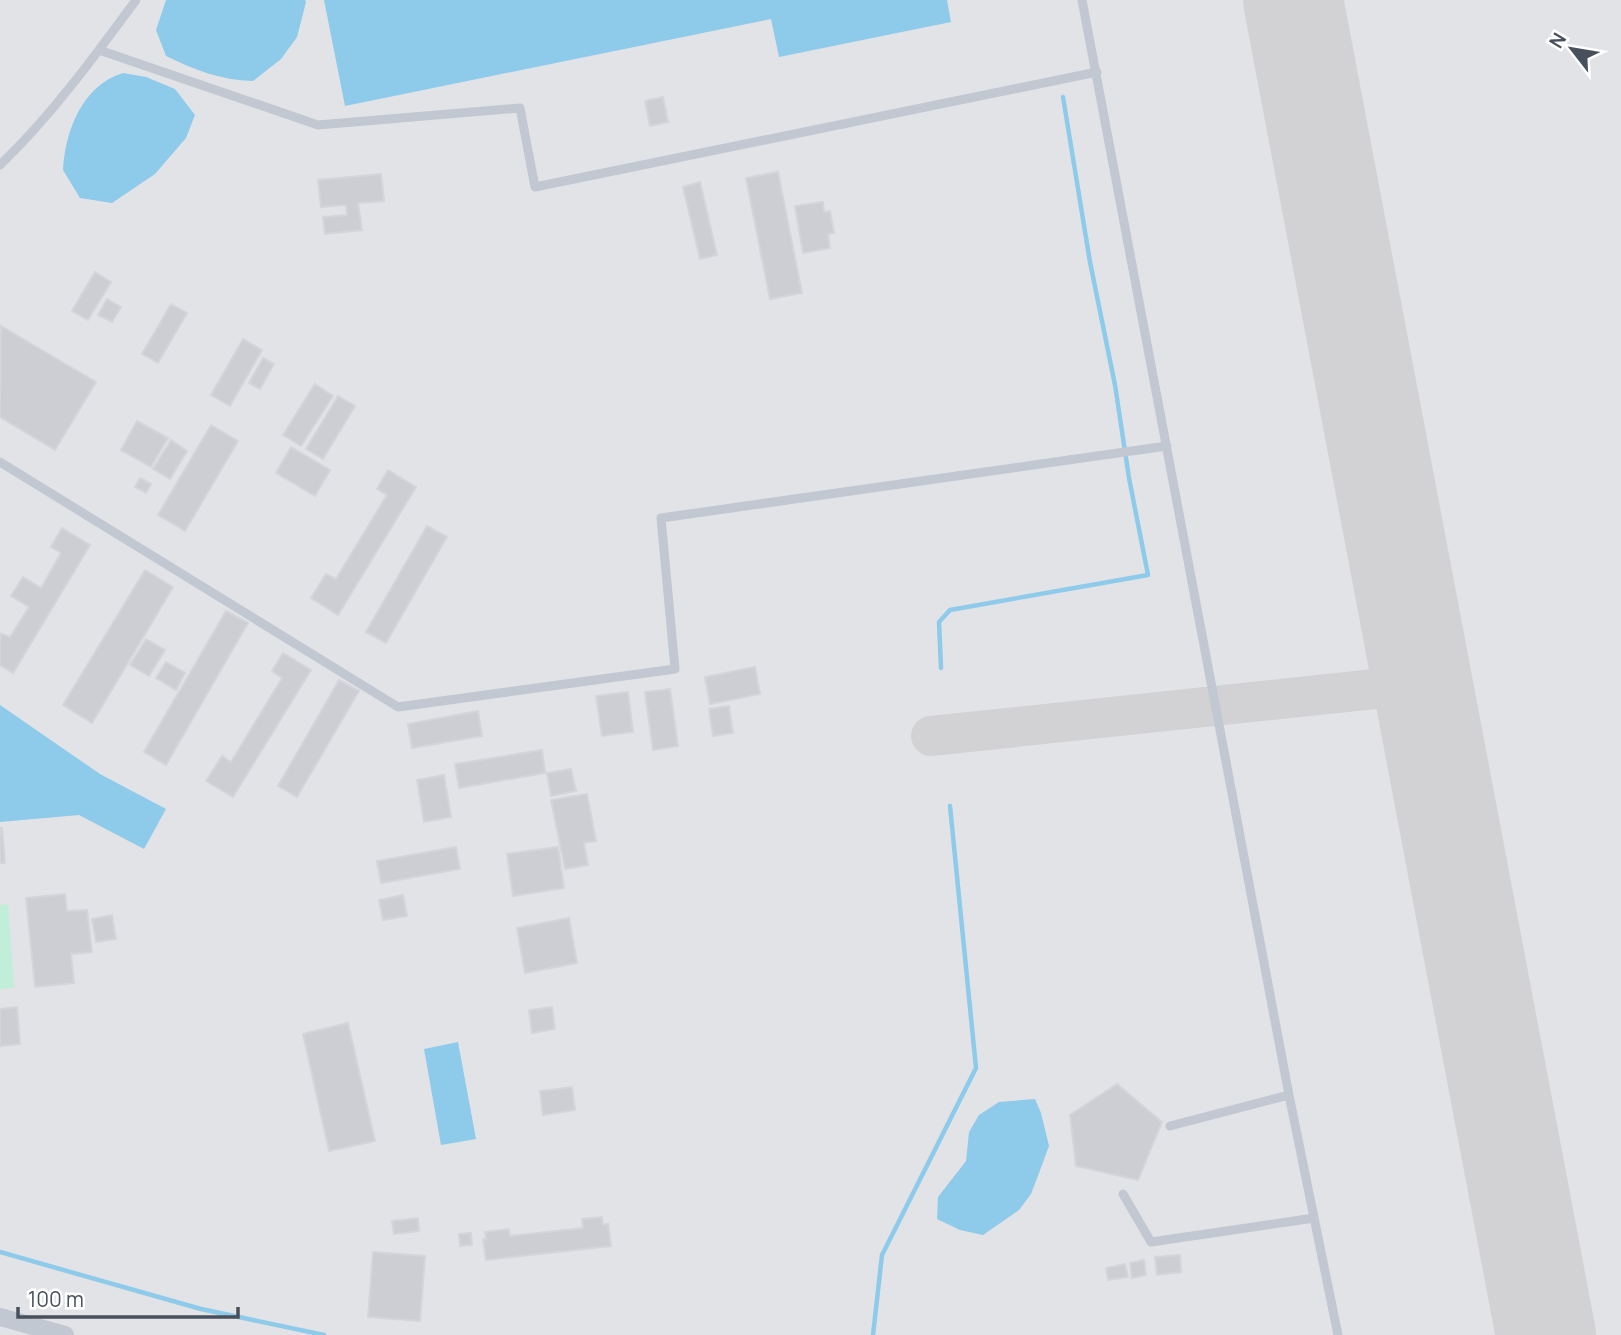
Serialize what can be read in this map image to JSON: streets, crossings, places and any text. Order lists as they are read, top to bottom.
{
  "scale_bar": "100 m",
  "north": "top left"
}
